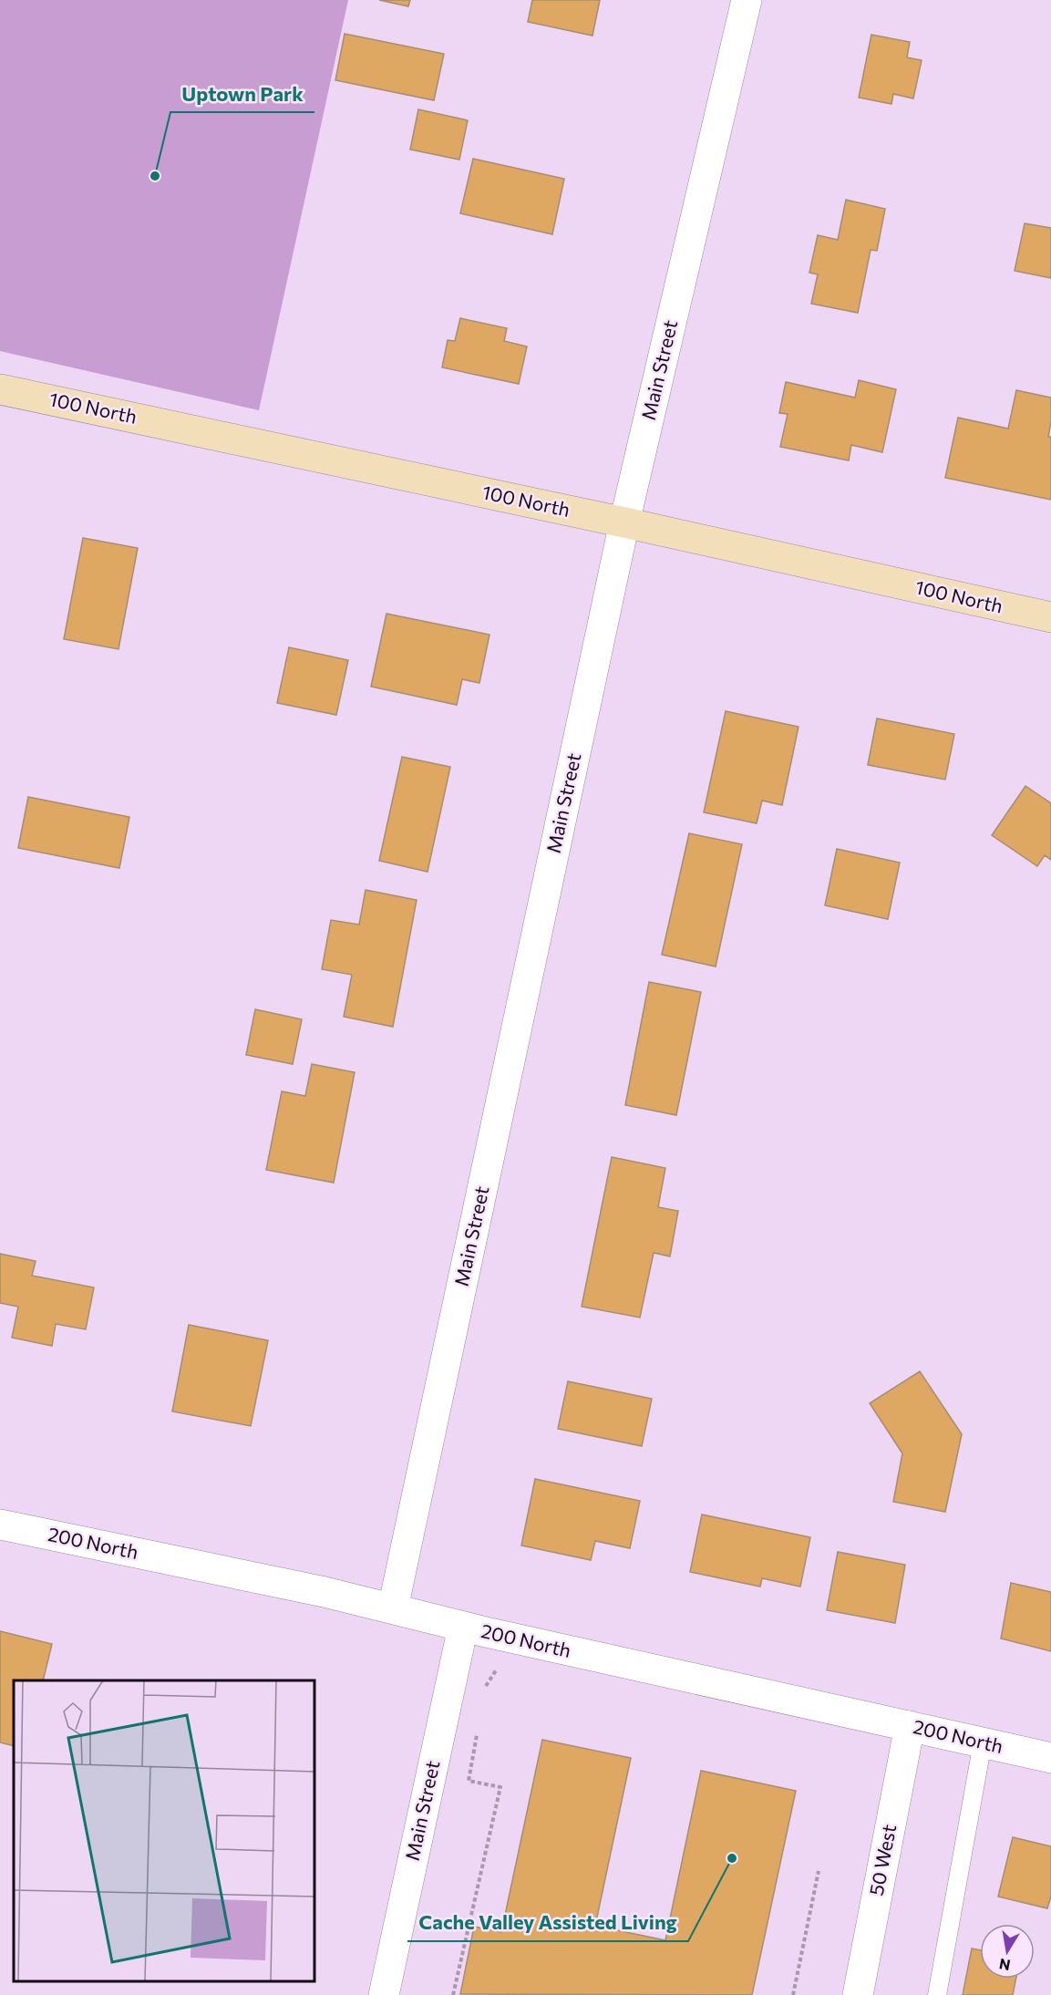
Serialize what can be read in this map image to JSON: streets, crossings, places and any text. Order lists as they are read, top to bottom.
{
  "streets": {
    "street": [
      "Main Street",
      "100 North",
      "200 North",
      "50 West"
    ]
  },
  "crossings": [
    ["Main Street", "100 North"],
    ["Main Street", "200 North"],
    ["200 North", "50 West"]
  ],
  "places": ["Uptown Park", "Cache Valley Assisted Living"],
  "north": "bottom"
}
